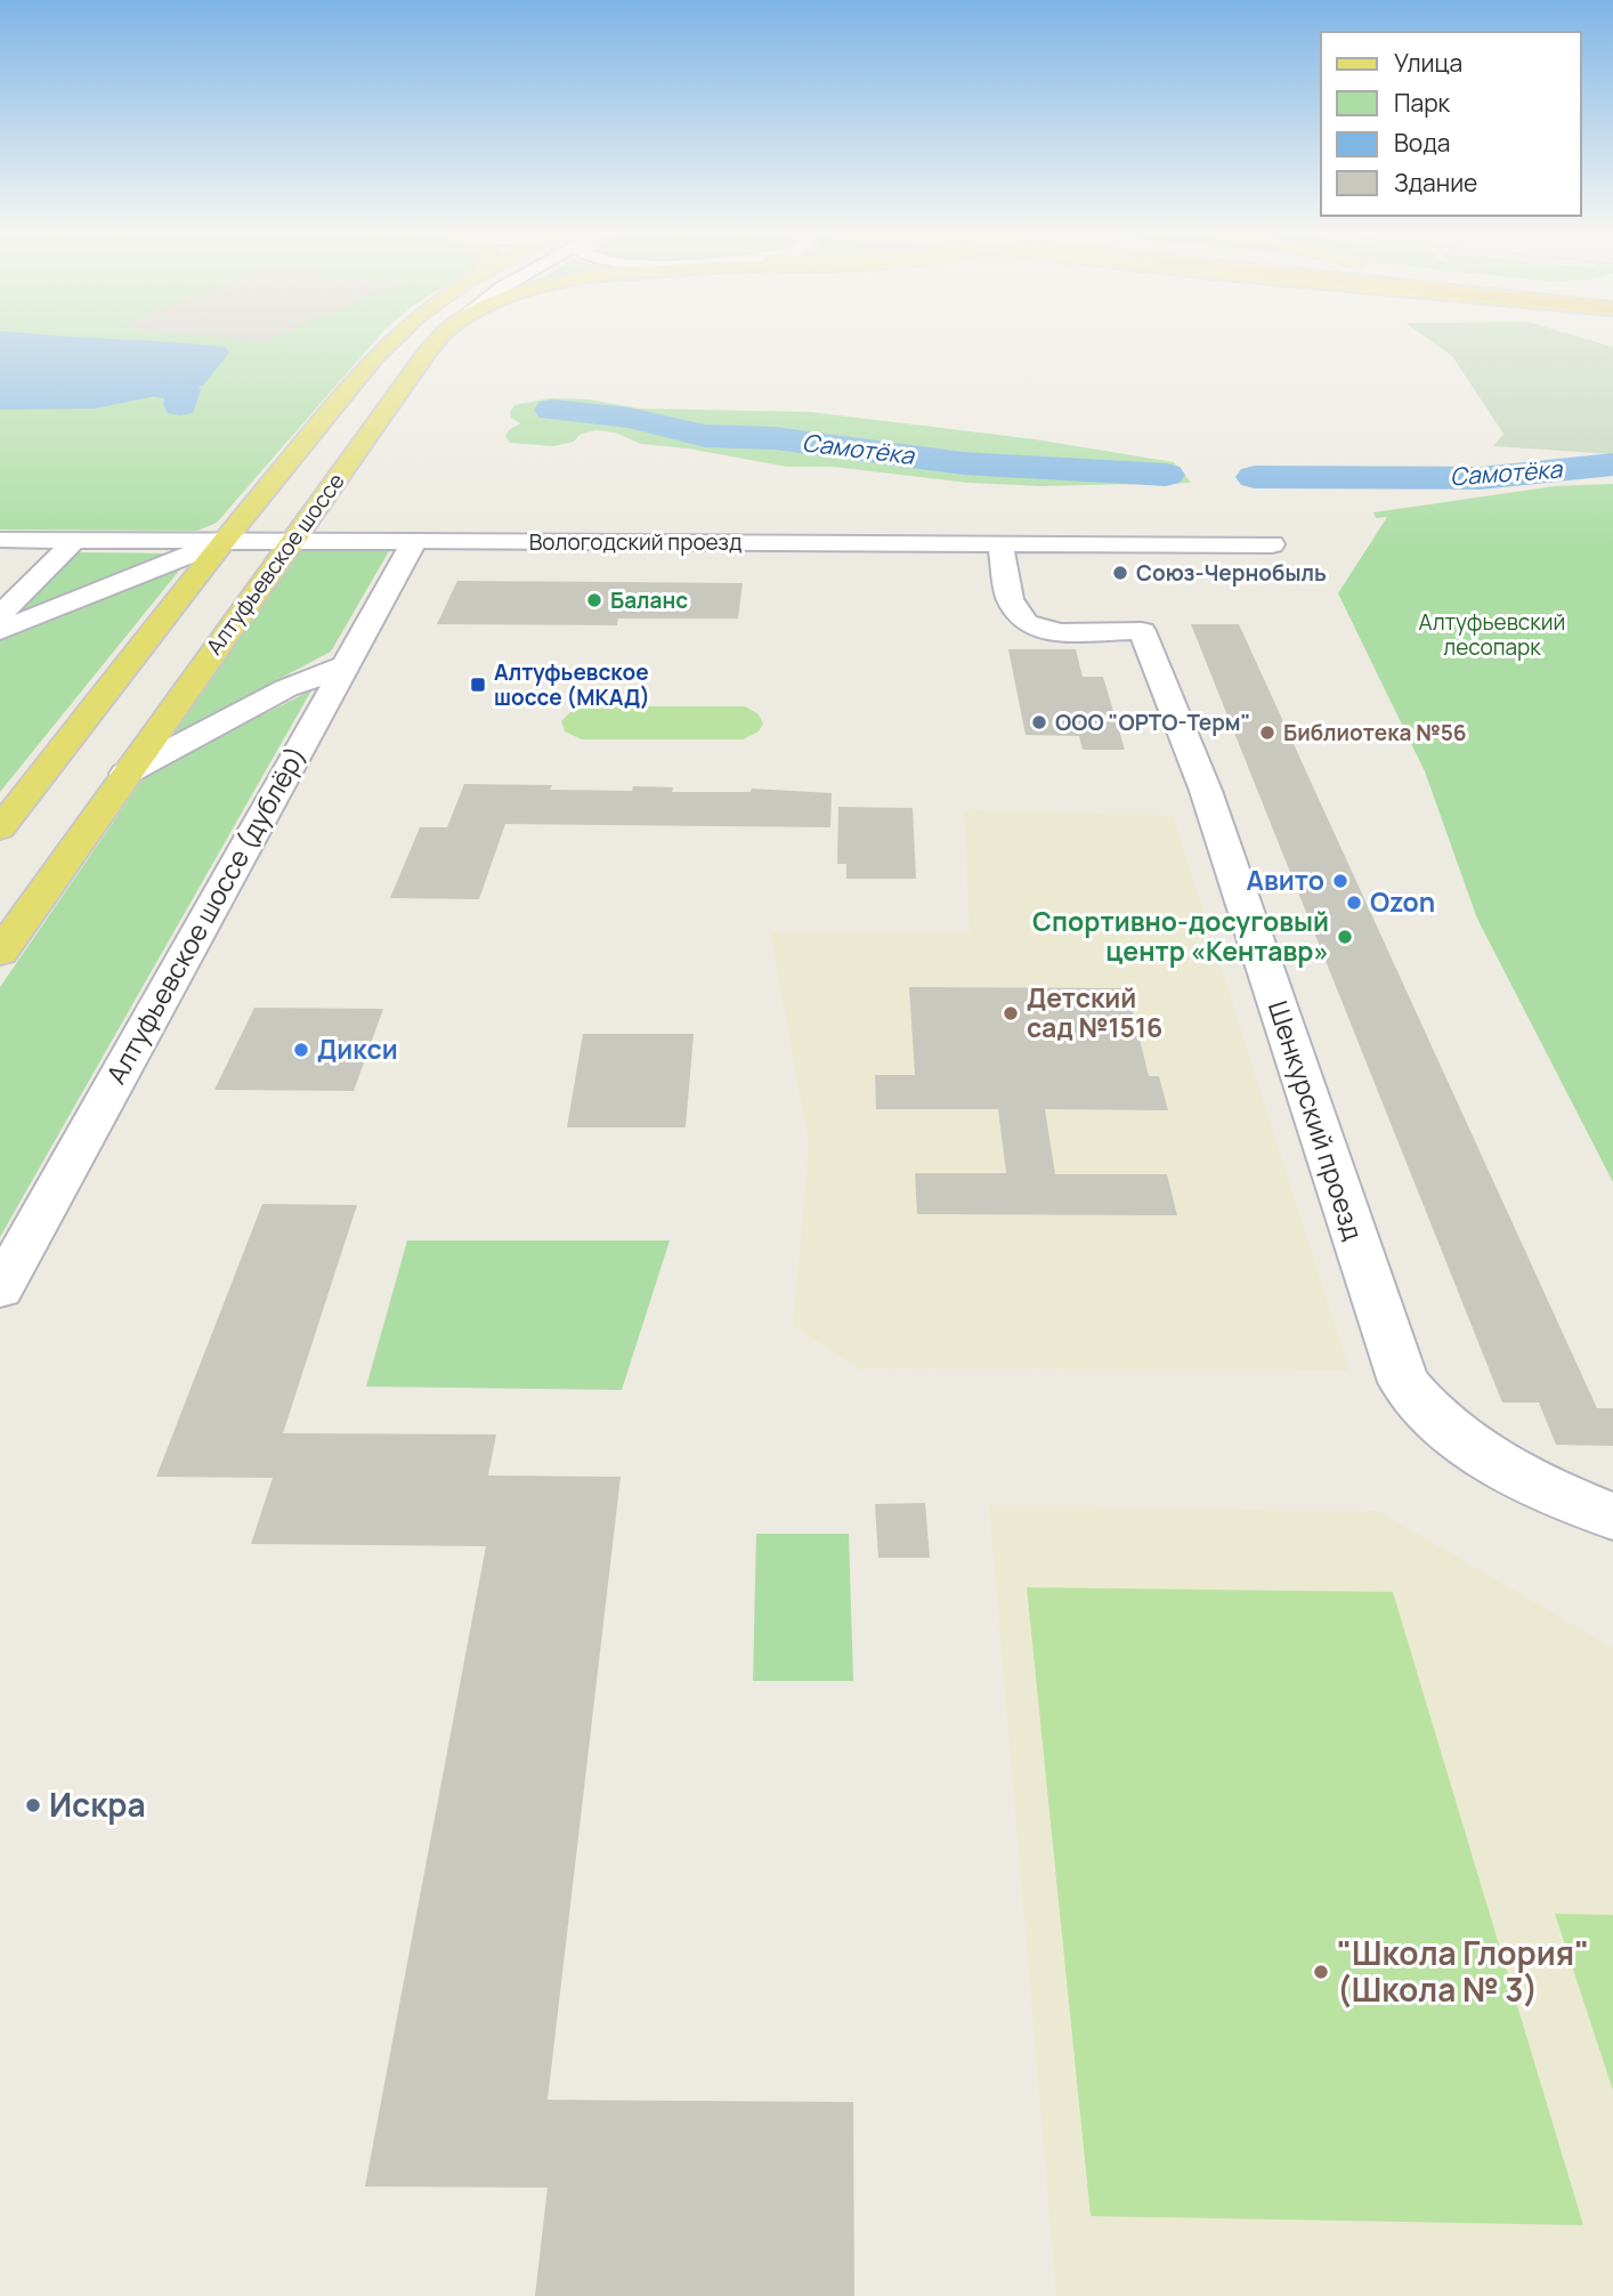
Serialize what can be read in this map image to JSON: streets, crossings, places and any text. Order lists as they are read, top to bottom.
{
  "streets": {
    "main road": ["Алтуфьевское шоссе"],
    "street": ["Вологодский проезд", "Алтуфьевское шоссе (дублёр)", "Шенкурский проезд"]
  },
  "crossings": [
    ["Вологодский проезд", "Алтуфьевское шоссе"],
    ["Вологодский проезд", "Алтуфьевское шоссе (дублёр)"],
    ["Вологодский проезд", "Шенкурский проезд"]
  ],
  "water": ["Самотёка"],
  "parks": ["Алтуфьевский лесопарк"],
  "places": {
    "other": [
      "Союз-Чернобыль",
      "Баланс",
      "ООО \"ОРТО-Терм\"",
      "Библиотека №56",
      "Авито",
      "Ozon",
      "Спортивно-досуговый центр «Кентавр»",
      "Детский сад №1516",
      "Дикси",
      "Искра",
      "\"Школа Глория\" (Школа № 3)"
    ],
    "transit": ["Алтуфьевское шоссе (МКАД)"]
  },
  "legend": [
    "Улица",
    "Парк",
    "Вода",
    "Здание"
  ]
}
